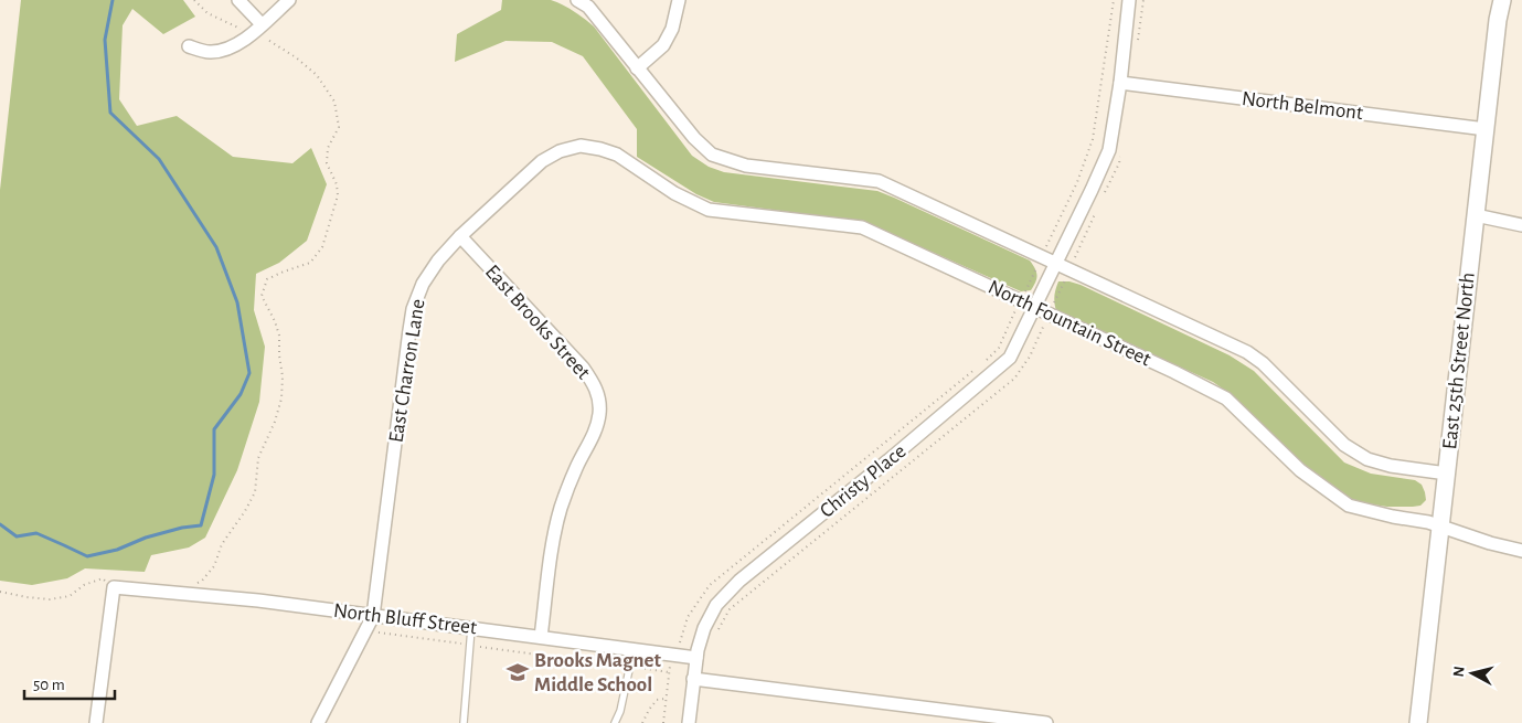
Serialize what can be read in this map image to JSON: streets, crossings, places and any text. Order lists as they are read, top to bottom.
{
  "streets": {
    "street": [
      "North Belmont",
      "East Brooks Street",
      "North Fountain Street",
      "East 25th Street North",
      "East Charron Lane",
      "Christy Place",
      "North Bluff Street"
    ]
  },
  "crossings": [
    ["North Belmont", "East 25th Street North"],
    ["North Belmont", "Christy Place"],
    ["East Brooks Street", "East Charron Lane"],
    ["East Brooks Street", "North Bluff Street"],
    ["North Fountain Street", "East 25th Street North"],
    ["North Fountain Street", "East Charron Lane"],
    ["North Fountain Street", "Christy Place"],
    ["East Charron Lane", "North Bluff Street"],
    ["Christy Place", "North Bluff Street"]
  ],
  "places": {
    "school or university": ["Brooks Magnet Middle School"]
  },
  "scale_bar": "50 m",
  "north": "left"
}
